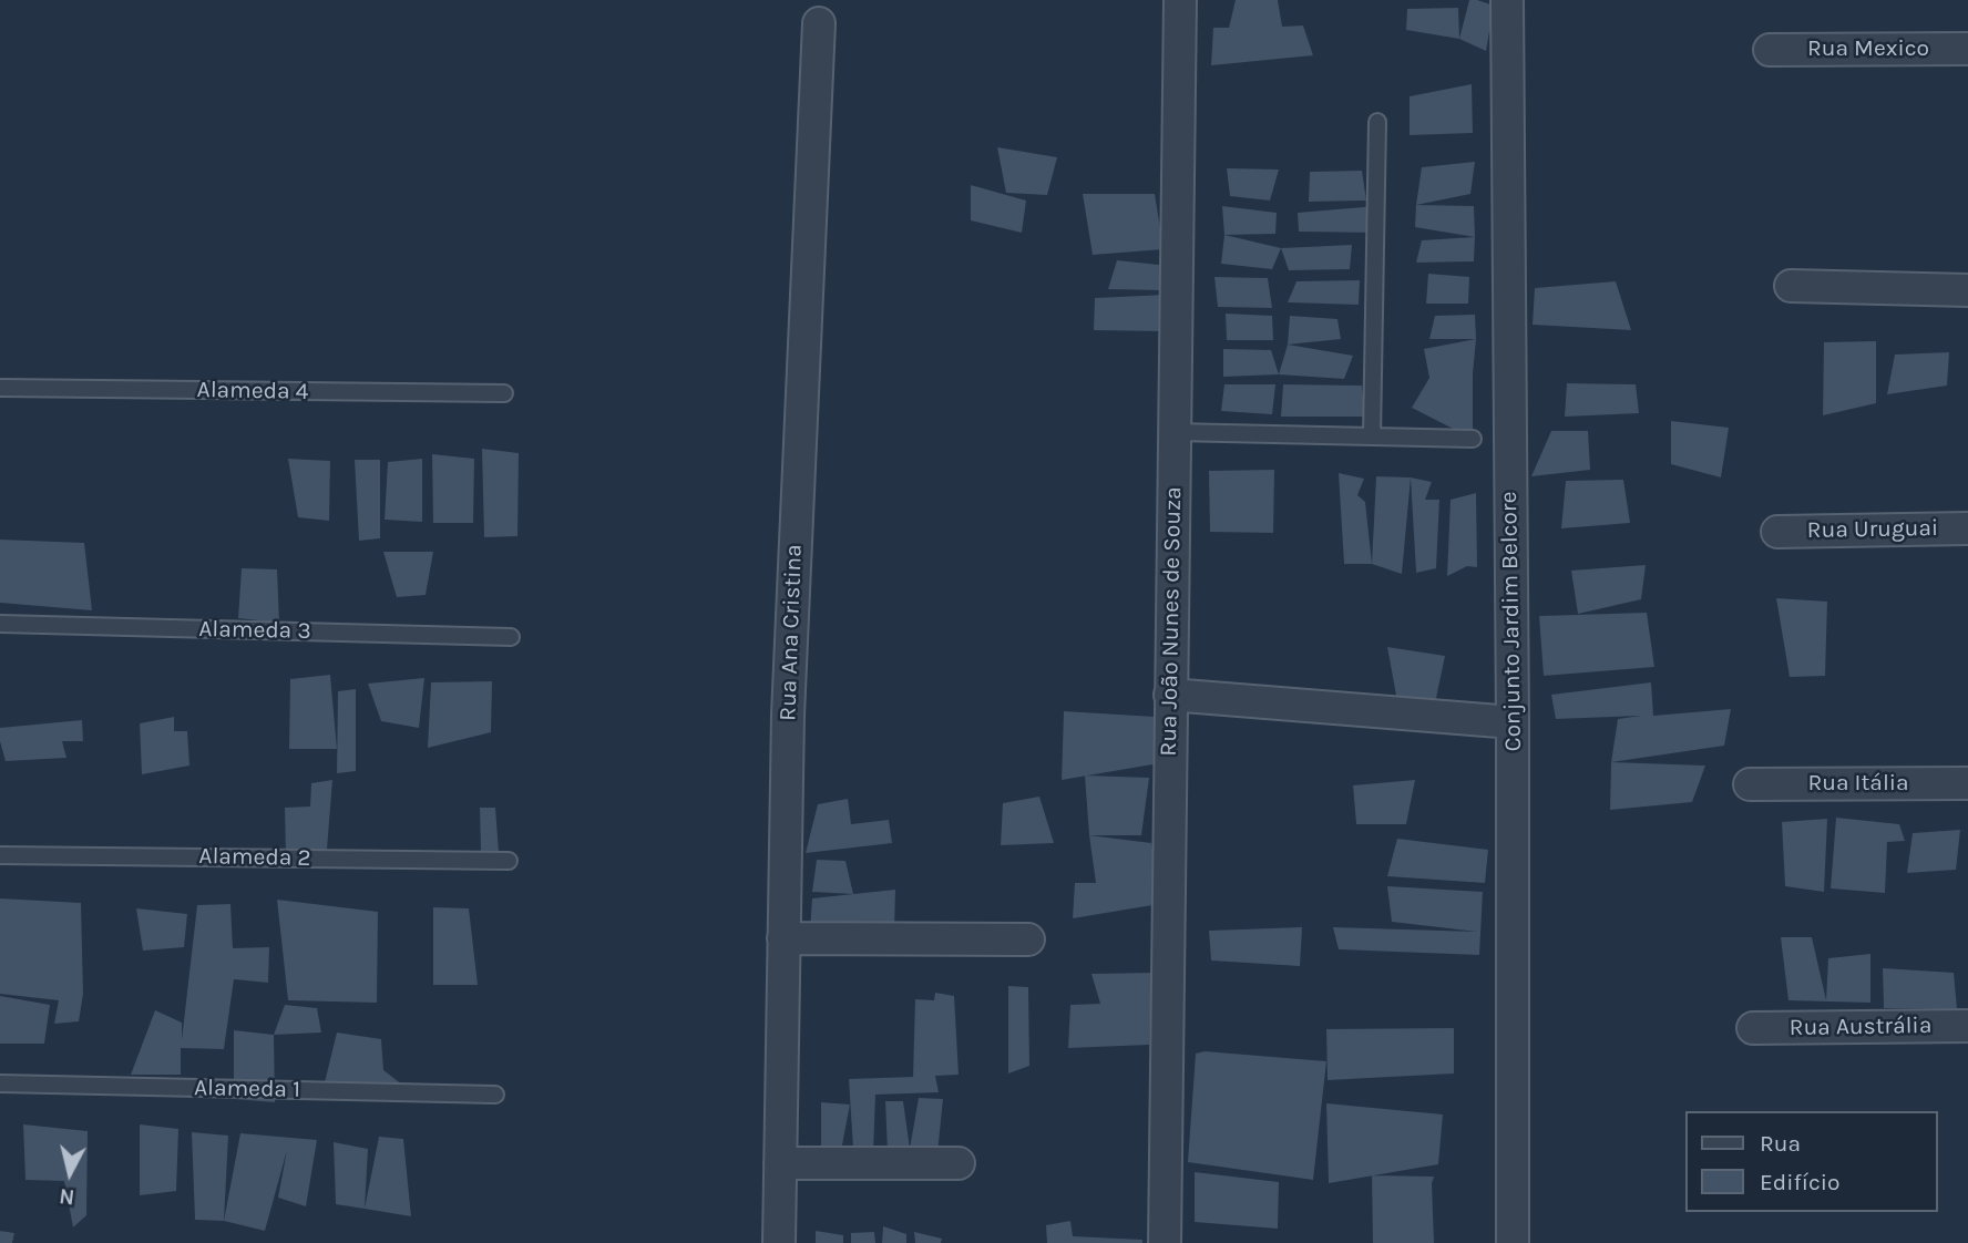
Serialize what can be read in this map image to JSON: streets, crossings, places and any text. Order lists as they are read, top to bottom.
{
  "streets": {
    "street": [
      "Rua Mexico",
      "Rua Uruguai",
      "Rua João Nunes de Souza",
      "Conjunto Jardim Belcore",
      "Rua Ana Cristina",
      "Rua Itália",
      "Rua Austrália"
    ],
    "lane": [
      "Alameda 4",
      "Alameda 3",
      "Alameda 2",
      "Alameda 1"
    ]
  },
  "legend": ["Rua", "Edifício"],
  "north": "bottom"
}
